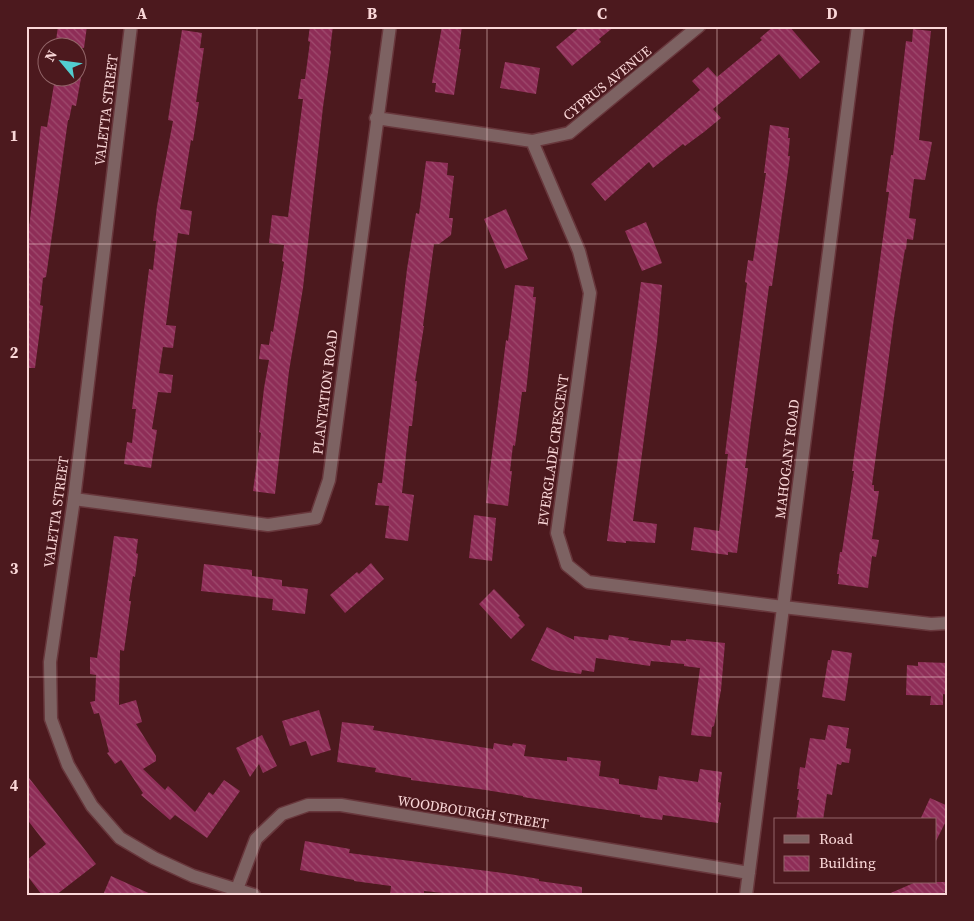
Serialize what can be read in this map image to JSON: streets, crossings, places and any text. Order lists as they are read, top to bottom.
{
  "streets": {
    "street": [
      "CYPRUS AVENUE",
      "VALETTA STREET",
      "PLANTATION ROAD",
      "EVERGLADE CRESCENT",
      "MAHOGANY ROAD",
      "WOODBOURGH STREET"
    ]
  },
  "crossings": [
    ["CYPRUS AVENUE", "PLANTATION ROAD"],
    ["CYPRUS AVENUE", "EVERGLADE CRESCENT"],
    ["VALETTA STREET", "PLANTATION ROAD"],
    ["VALETTA STREET", "WOODBOURGH STREET"],
    ["EVERGLADE CRESCENT", "MAHOGANY ROAD"],
    ["MAHOGANY ROAD", "WOODBOURGH STREET"]
  ],
  "legend": ["Road", "Building"],
  "north": "top left",
  "grid": {
    "columns": [
      "A",
      "B",
      "C",
      "D"
    ],
    "rows": [
      "1",
      "2",
      "3",
      "4"
    ]
  }
}
